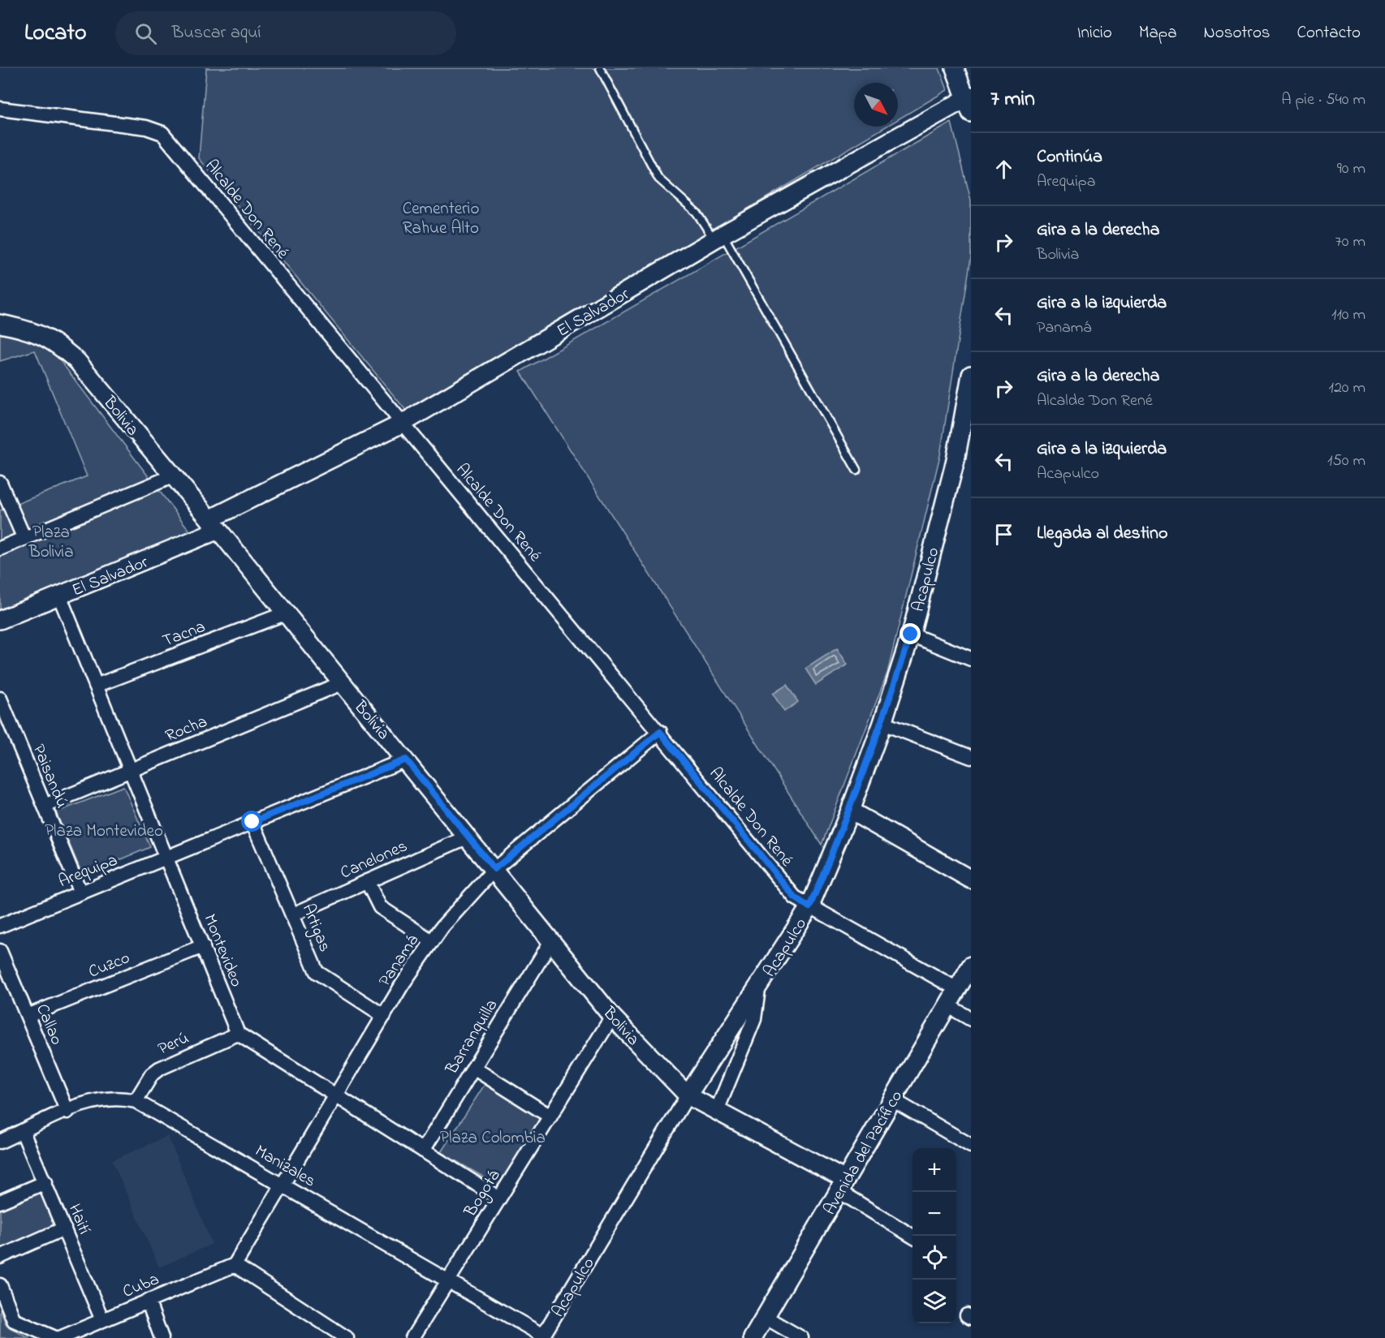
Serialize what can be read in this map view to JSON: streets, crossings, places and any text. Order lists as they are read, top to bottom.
{
  "streets": {
    "street": [
      "Alcalde Don René",
      "El Salvador",
      "Bolivia",
      "Acapulco",
      "Tacna",
      "Rocha",
      "Paisandú",
      "Canelones",
      "Arequipa",
      "Artigas",
      "Montevideo",
      "Panamá",
      "Cuzco",
      "Callao",
      "Barranquilla",
      "Perú",
      "Avenida del Pacífico",
      "Manizales",
      "Bogotá",
      "Haití",
      "Cuba"
    ]
  },
  "crossings": [
    ["Alcalde Don René", "El Salvador"],
    ["Alcalde Don René", "Acapulco"],
    ["Alcalde Don René", "Panamá"],
    ["Alcalde Don René", "Avenida del Pacífico"],
    ["El Salvador", "Bolivia"],
    ["El Salvador", "Montevideo"],
    ["Bolivia", "Acapulco"],
    ["Bolivia", "Tacna"],
    ["Bolivia", "Rocha"],
    ["Bolivia", "Canelones"],
    ["Bolivia", "Arequipa"],
    ["Bolivia", "Panamá"],
    ["Bolivia", "Barranquilla"],
    ["Bolivia", "Avenida del Pacífico"],
    ["Bolivia", "Bogotá"],
    ["Acapulco", "Manizales"],
    ["Tacna", "Montevideo"],
    ["Rocha", "Paisandú"],
    ["Rocha", "Montevideo"],
    ["Paisandú", "Arequipa"],
    ["Canelones", "Artigas"],
    ["Arequipa", "Artigas"],
    ["Arequipa", "Montevideo"],
    ["Artigas", "Panamá"],
    ["Montevideo", "Cuzco"],
    ["Montevideo", "Perú"],
    ["Panamá", "Manizales"],
    ["Panamá", "Cuba"],
    ["Cuzco", "Callao"],
    ["Callao", "Manizales"],
    ["Perú", "Manizales"],
    ["Manizales", "Bogotá"],
    ["Manizales", "Haití"],
    ["Haití", "Cuba"]
  ],
  "parks": [
    "Cementerio Rahue Alto",
    "Plaza Bolivia",
    "Plaza Montevideo",
    "Plaza Colombia"
  ],
  "north": "bottom right",
  "page": {
    "header": "Locato",
    "search": "Buscar aquí",
    "nav": [
      "Inicio",
      "Mapa",
      "Nosotros",
      "Contacto"
    ],
    "heading": ["7 min", "A pie · 540 m"],
    "list": [
      ["Continúa", "Arequipa", "90 m"],
      ["Gira a la derecha", "Bolivia", "70 m"],
      ["Gira a la izquierda", "Panamá", "110 m"],
      ["Gira a la derecha", "Alcalde Don René", "120 m"],
      ["Gira a la izquierda", "Acapulco", "150 m"],
      "Llegada al destino"
    ],
    "map_buttons": ["+", "−"]
  }
}
